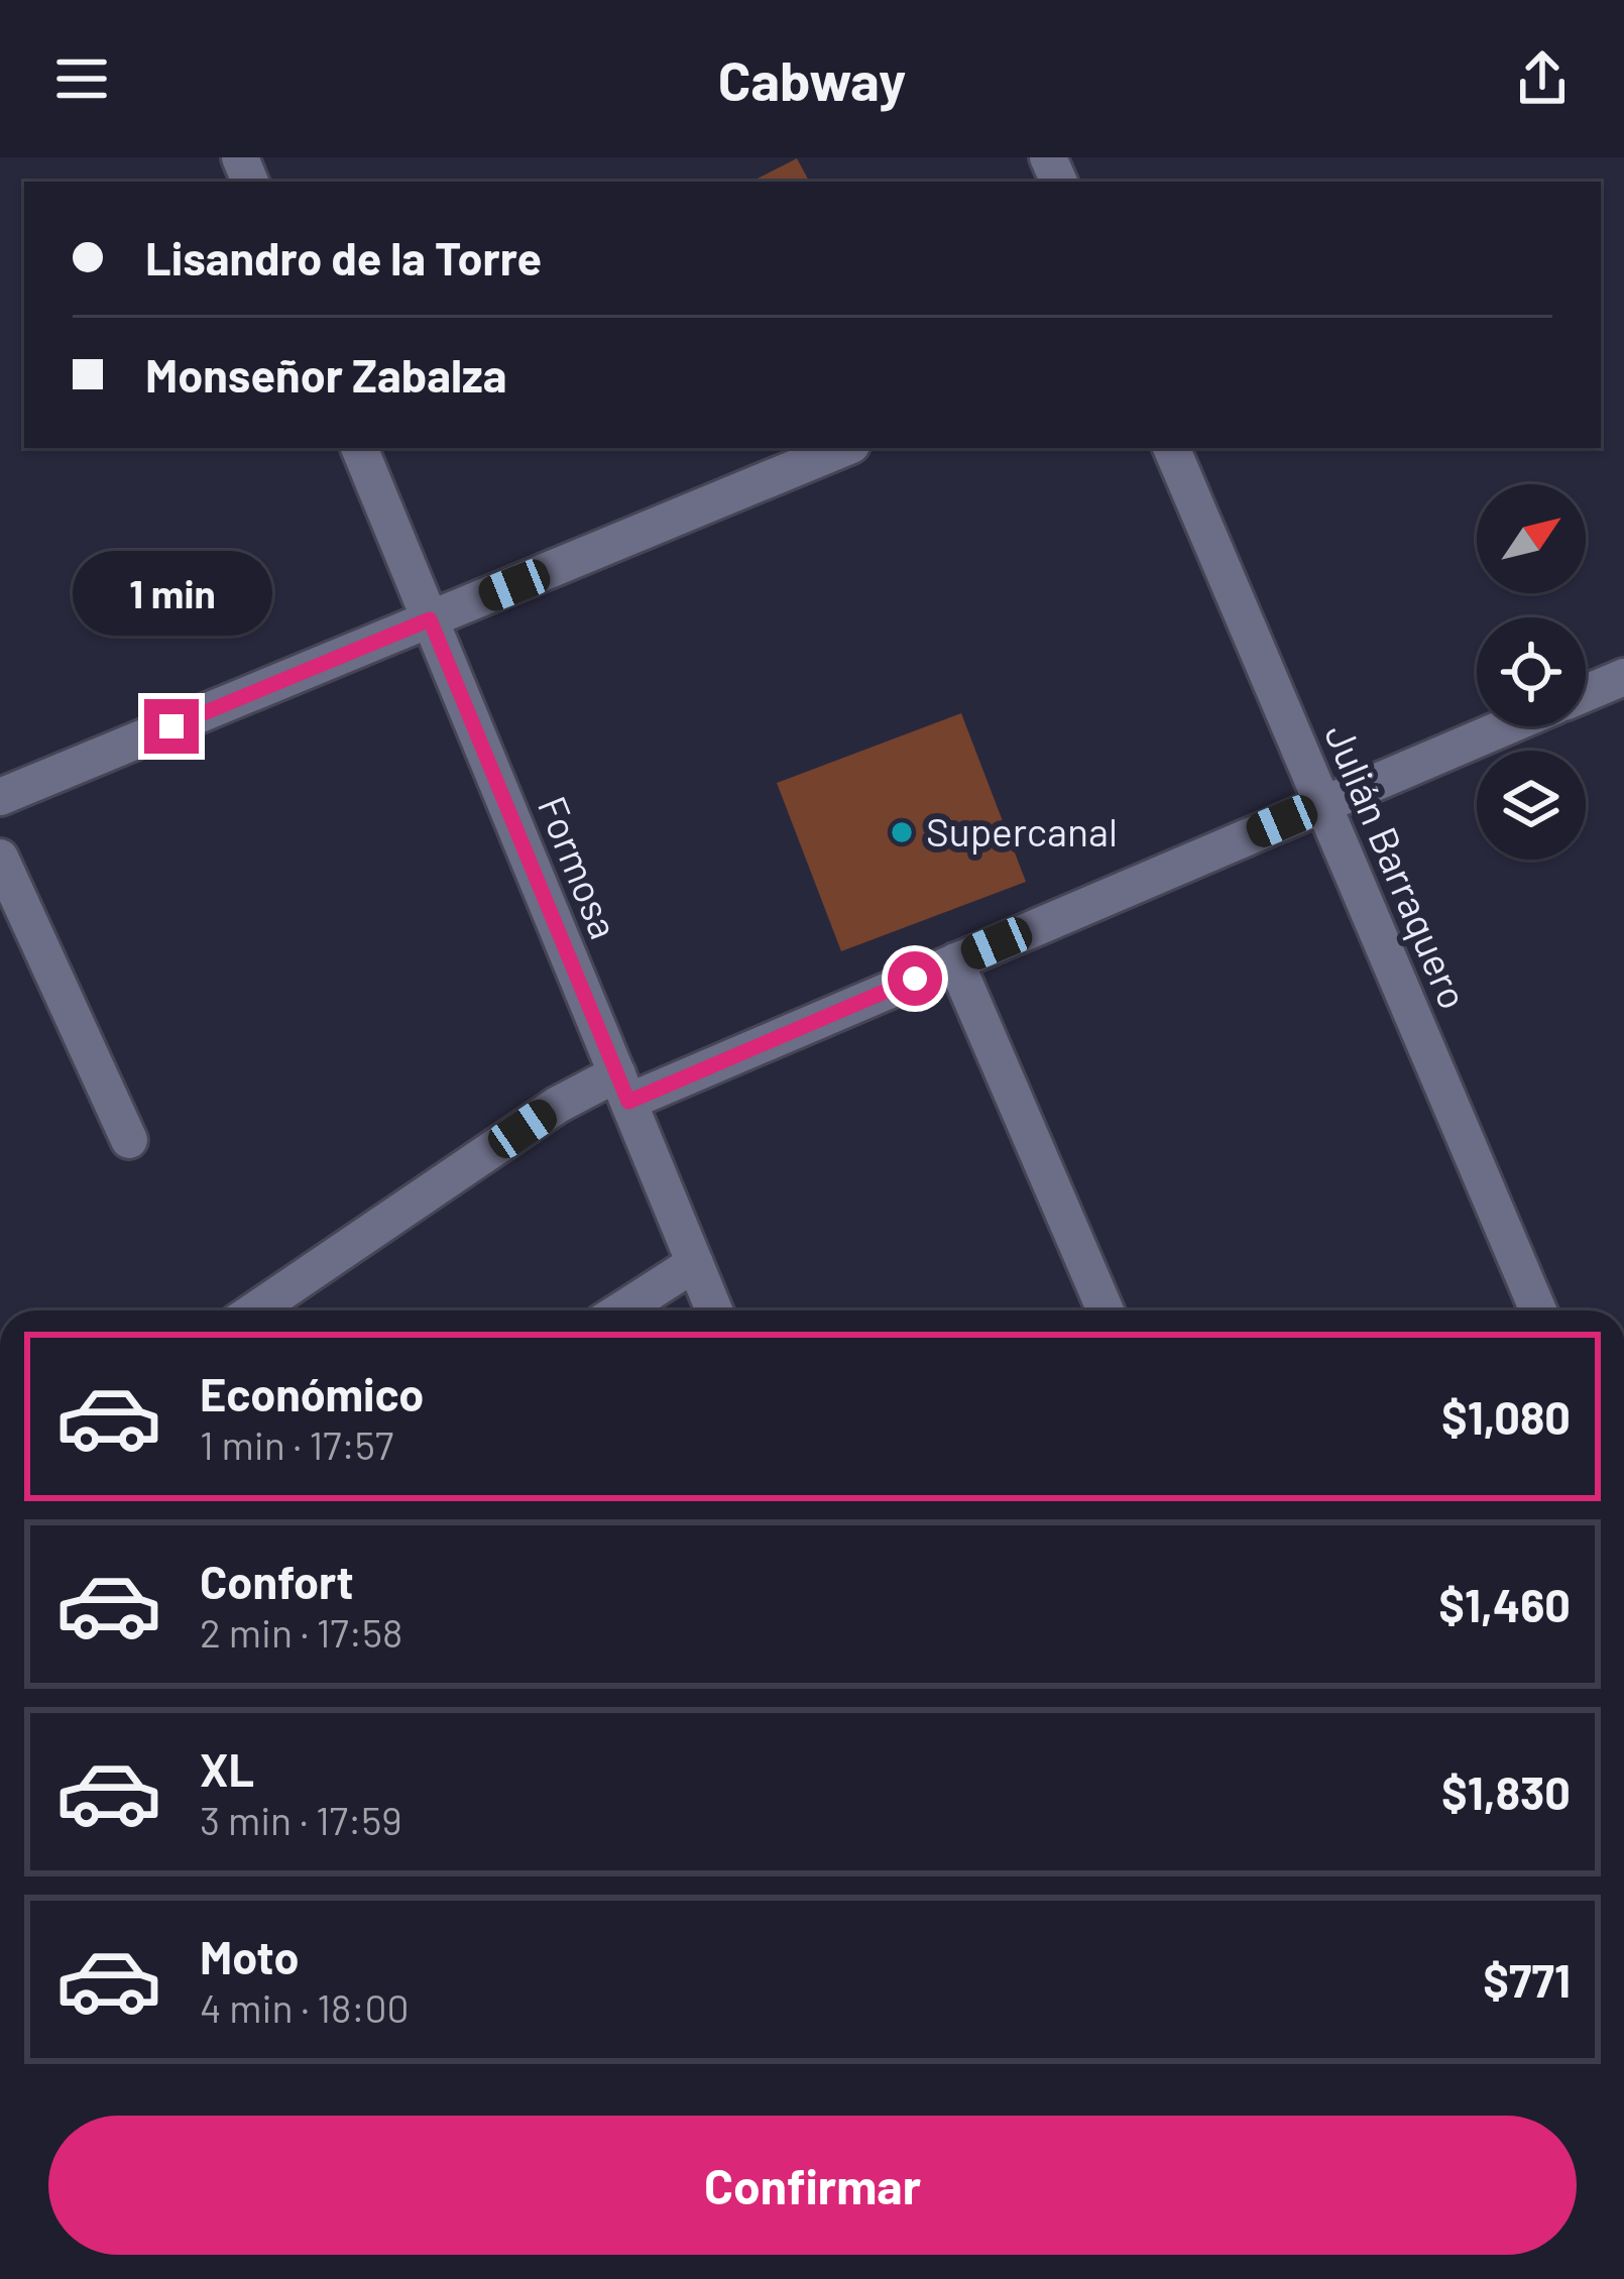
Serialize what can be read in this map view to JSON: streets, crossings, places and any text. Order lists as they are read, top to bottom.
{
  "streets": {
    "street": ["Julián Barraquero", "Formosa"]
  },
  "places": ["Supercanal"],
  "north": "top right",
  "page": {
    "header": "Cabway",
    "banner": ["Lisandro de la Torre", "Monseñor Zabalza"],
    "bubble": "1 min",
    "list": [
      {
        "name": "Económico",
        "note": "1 min · 17:57",
        "value": "$1,080"
      },
      {
        "name": "Confort",
        "note": "2 min · 17:58",
        "value": "$1,460"
      },
      {
        "name": "XL",
        "note": "3 min · 17:59",
        "value": "$1,830"
      },
      {
        "name": "Moto",
        "note": "4 min · 18:00",
        "value": "$771"
      }
    ],
    "buttons": "Confirmar"
  }
}
